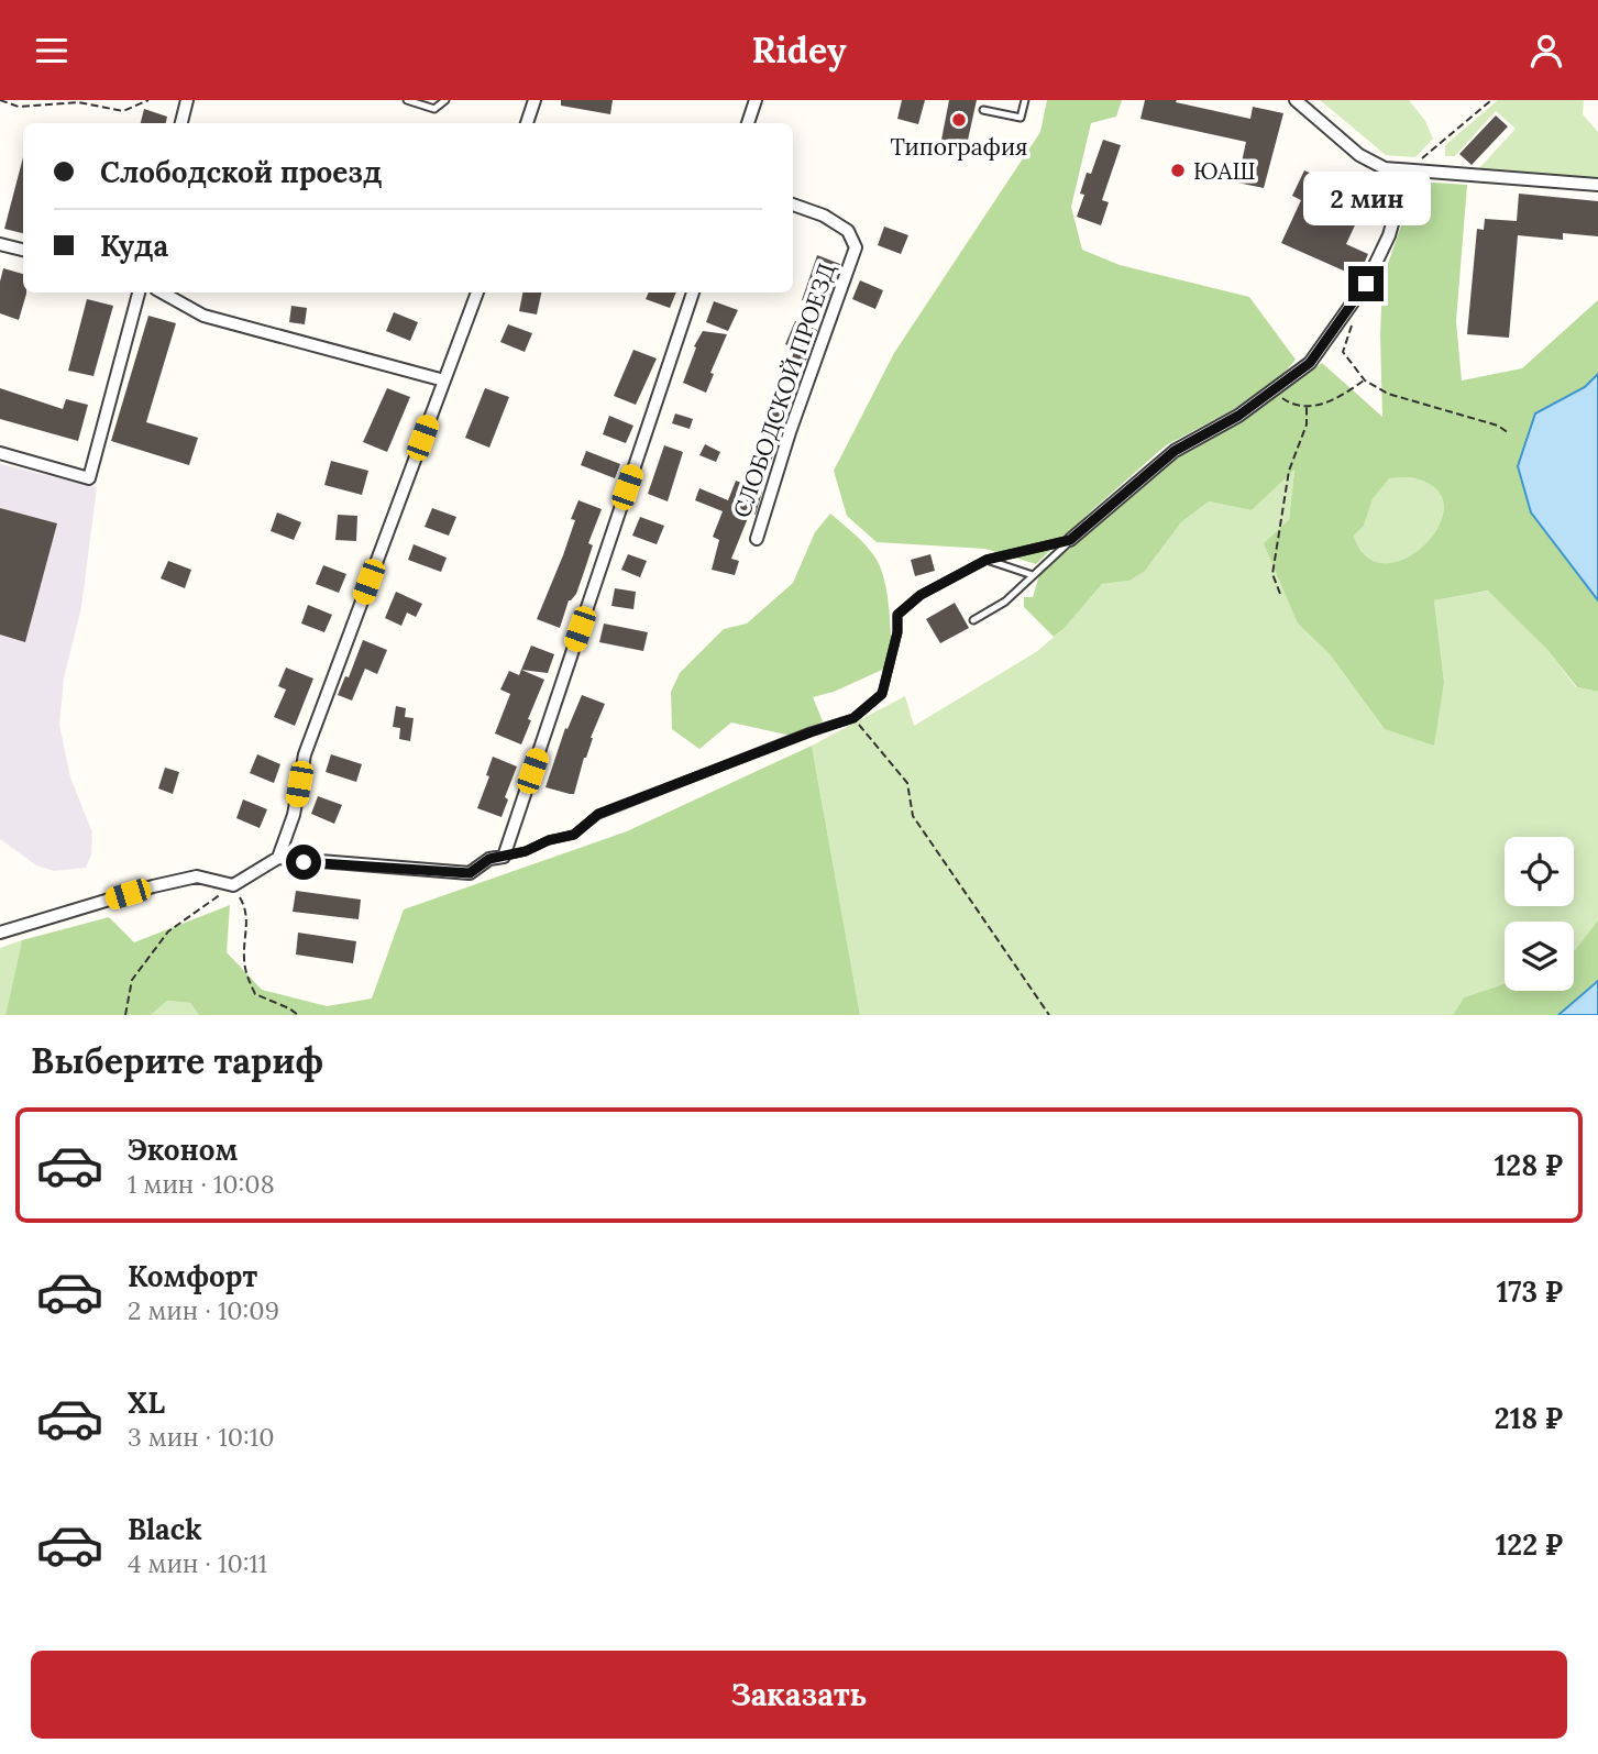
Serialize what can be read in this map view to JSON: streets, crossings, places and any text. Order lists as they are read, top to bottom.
{
  "streets": {
    "street": ["СЛОБОДСКОЙ ПРОЕЗД"]
  },
  "places": ["Типография", "ЮАШ"],
  "page": {
    "header": "Ridey",
    "banner": ["Слободской проезд", "Куда"],
    "bubble": "2 мин",
    "heading": "Выберите тариф",
    "list": [
      {
        "name": "Эконом",
        "note": "1 мин · 10:08",
        "value": "128 ₽"
      },
      {
        "name": "Комфорт",
        "note": "2 мин · 10:09",
        "value": "173 ₽"
      },
      {
        "name": "XL",
        "note": "3 мин · 10:10",
        "value": "218 ₽"
      },
      {
        "name": "Black",
        "note": "4 мин · 10:11",
        "value": "122 ₽"
      }
    ],
    "buttons": "Заказать"
  }
}
